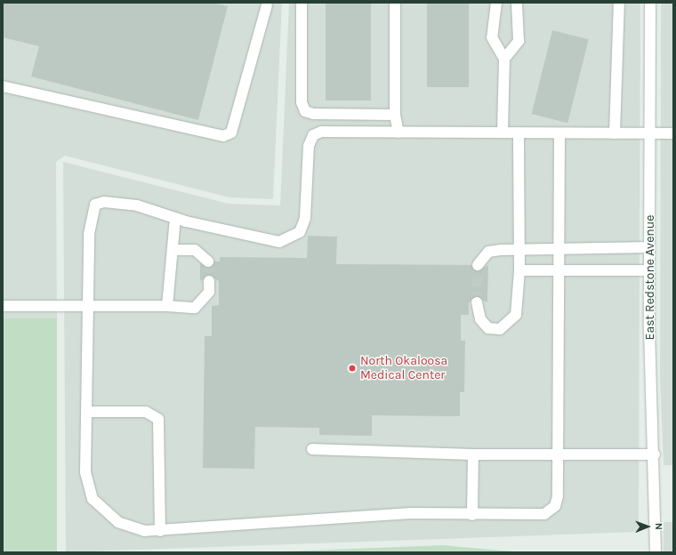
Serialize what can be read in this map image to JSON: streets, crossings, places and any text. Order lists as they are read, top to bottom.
{
  "streets": {
    "street": ["East Redstone Avenue"]
  },
  "places": ["North Okaloosa Medical Center"],
  "north": "right"
}
